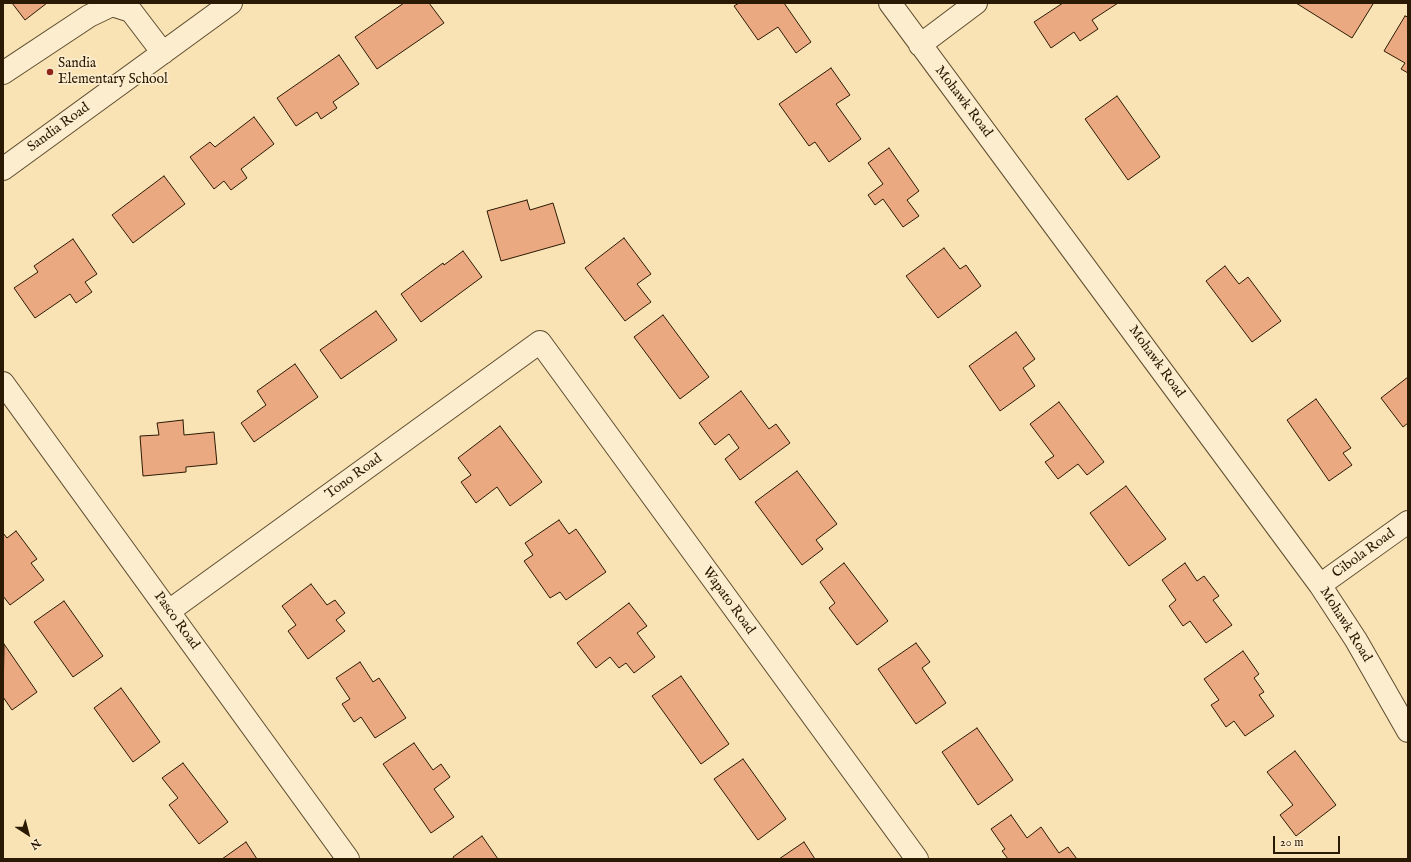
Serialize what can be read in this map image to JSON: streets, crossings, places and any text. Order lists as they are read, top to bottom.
{
  "streets": {
    "street": [
      "Mohawk Road",
      "Sandia Road",
      "Tono Road",
      "Cibola Road",
      "Wapato Road",
      "Pasco Road"
    ]
  },
  "crossings": [
    ["Mohawk Road", "Cibola Road"],
    ["Tono Road", "Wapato Road"],
    ["Tono Road", "Pasco Road"]
  ],
  "places": ["Sandia Elementary School"],
  "scale_bar": "20 m",
  "north": "bottom right"
}
